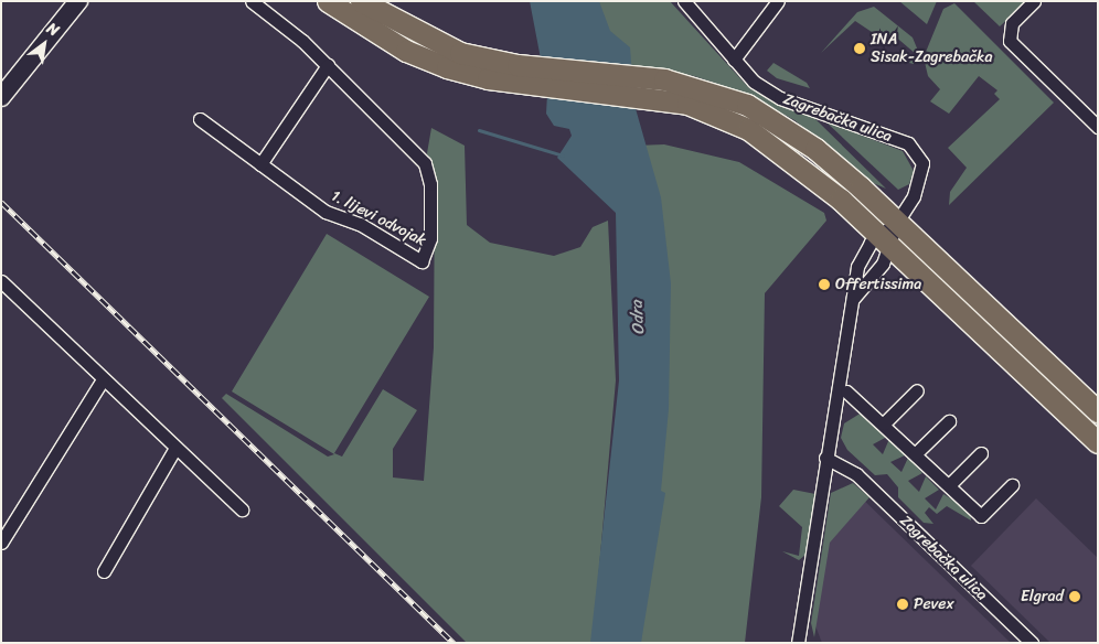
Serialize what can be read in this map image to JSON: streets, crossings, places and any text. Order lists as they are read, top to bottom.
{
  "streets": {
    "main road": ["Zagrebačka ulica"],
    "street": ["1. lijevi odvojak"]
  },
  "water": ["Odra"],
  "places": [
    "INA Sisak-Zagrebačka",
    "Offertissima",
    "Elgrad",
    "Pevex"
  ],
  "north": "top right"
}
